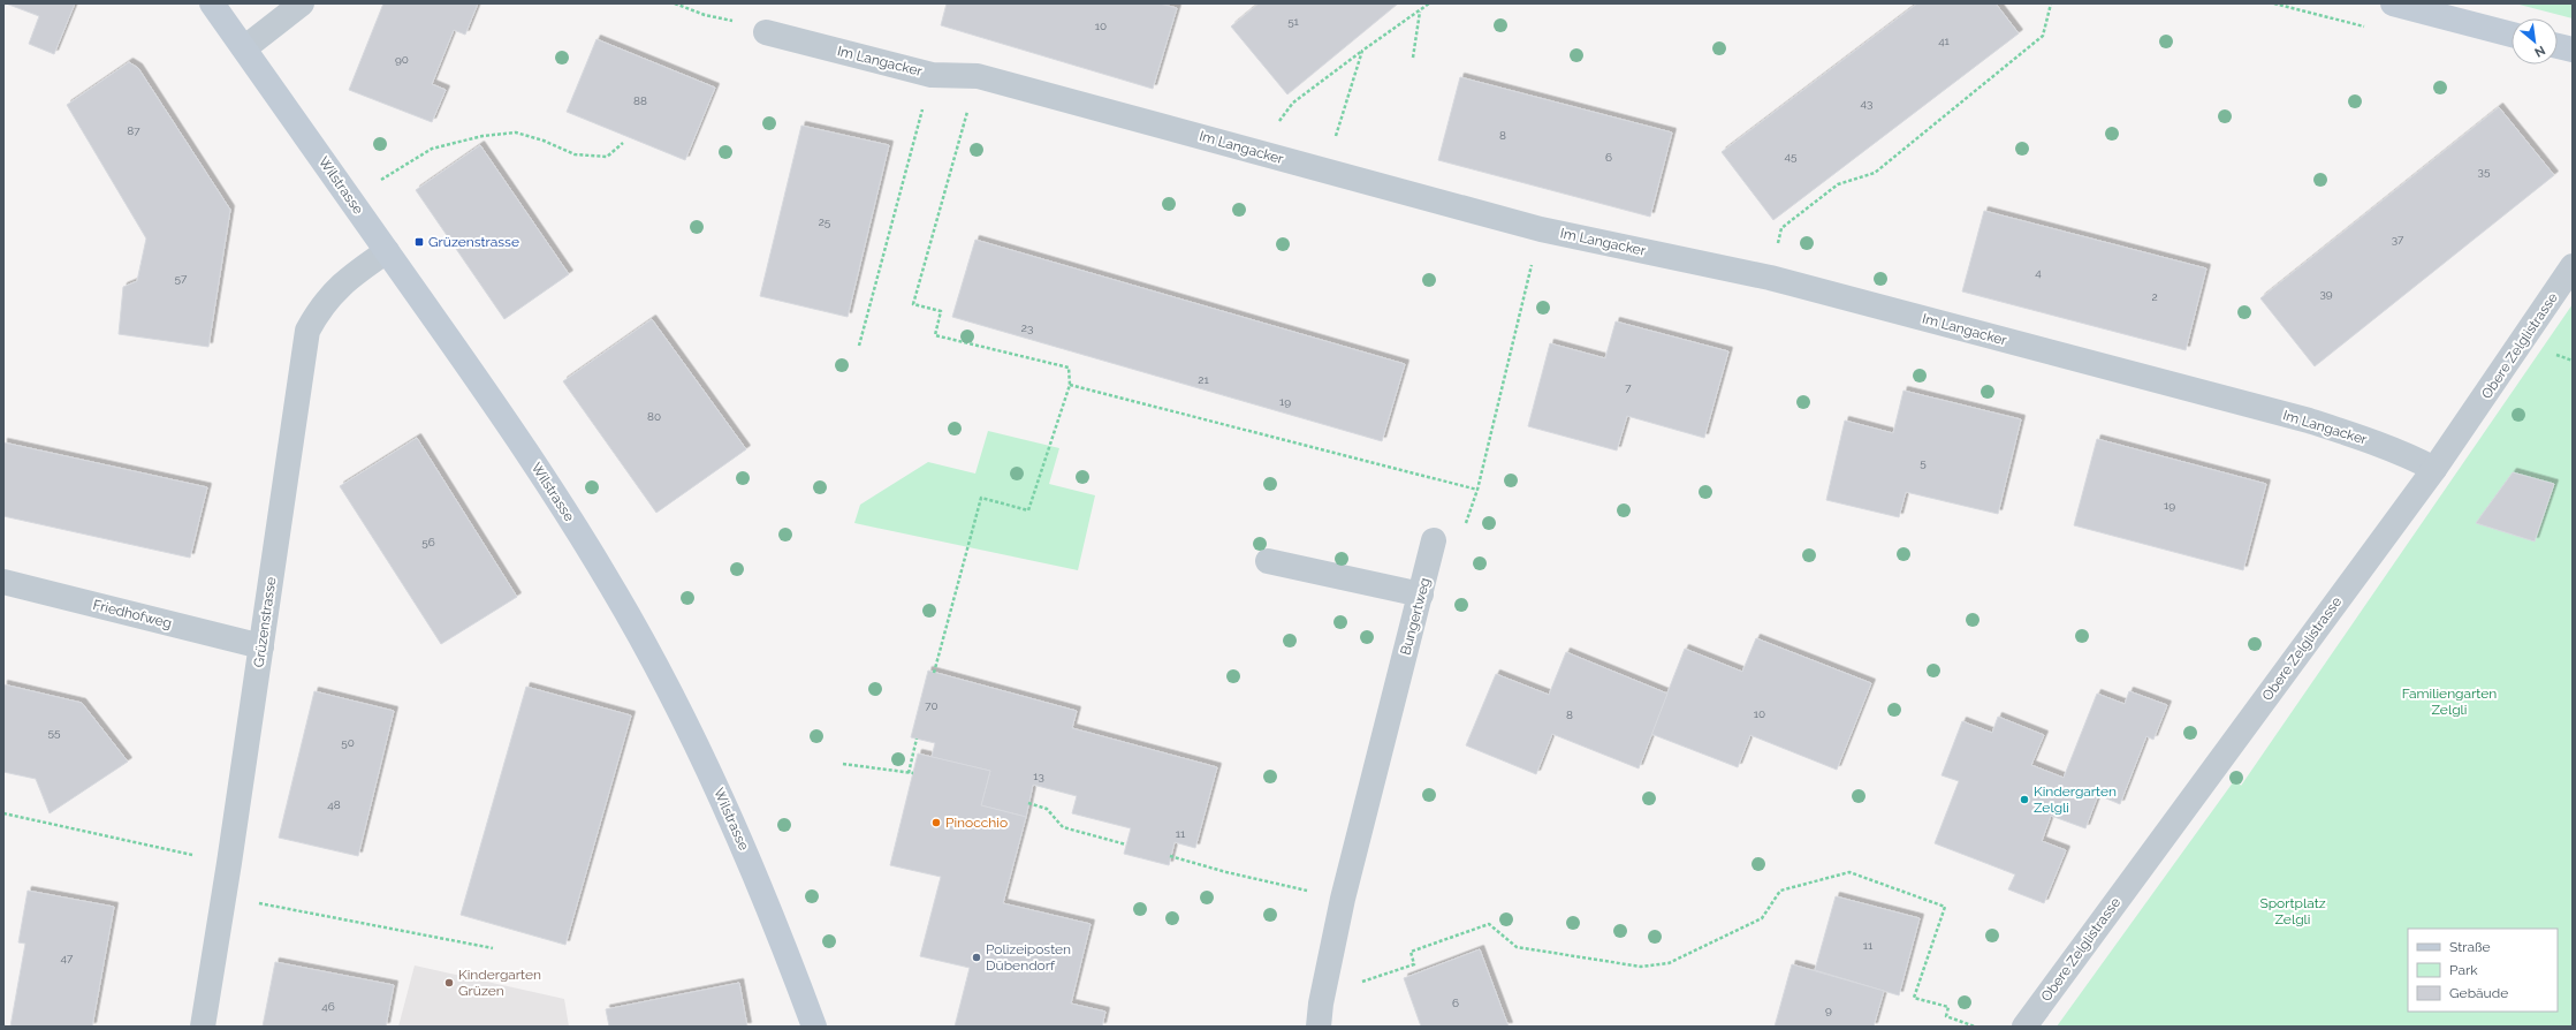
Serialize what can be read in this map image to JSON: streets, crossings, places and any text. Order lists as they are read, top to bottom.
{
  "streets": {
    "street": [
      "Im Langacker",
      "Wilstrasse",
      "Obere Zelglistrasse",
      "Friedhofweg",
      "Bungertweg",
      "Grüzenstrasse"
    ]
  },
  "crossings": [
    ["Im Langacker", "Obere Zelglistrasse"],
    ["Wilstrasse", "Grüzenstrasse"],
    ["Friedhofweg", "Grüzenstrasse"]
  ],
  "parks": ["Familiengarten Zelgli", "Sportplatz Zelgli"],
  "places": {
    "transit": ["Grüzenstrasse"],
    "other": [
      "Kindergarten Zelgli",
      "Pinocchio",
      "Polizeiposten Dübendorf",
      "Kindergarten Grüzen"
    ]
  },
  "house_numbers": [
    "51",
    "10",
    "41",
    "90",
    "88",
    "43",
    "87",
    "8",
    "45",
    "6",
    "35",
    "25",
    "37",
    "4",
    "57",
    "39",
    "2",
    "23",
    "21",
    "7",
    "19",
    "80",
    "5",
    "19",
    "56",
    "70",
    "10",
    "8",
    "55",
    "50",
    "13",
    "48",
    "11",
    "11",
    "47",
    "6",
    "46",
    "9"
  ],
  "legend": ["Straße", "Park", "Gebäude"],
  "north": "bottom right"
}
